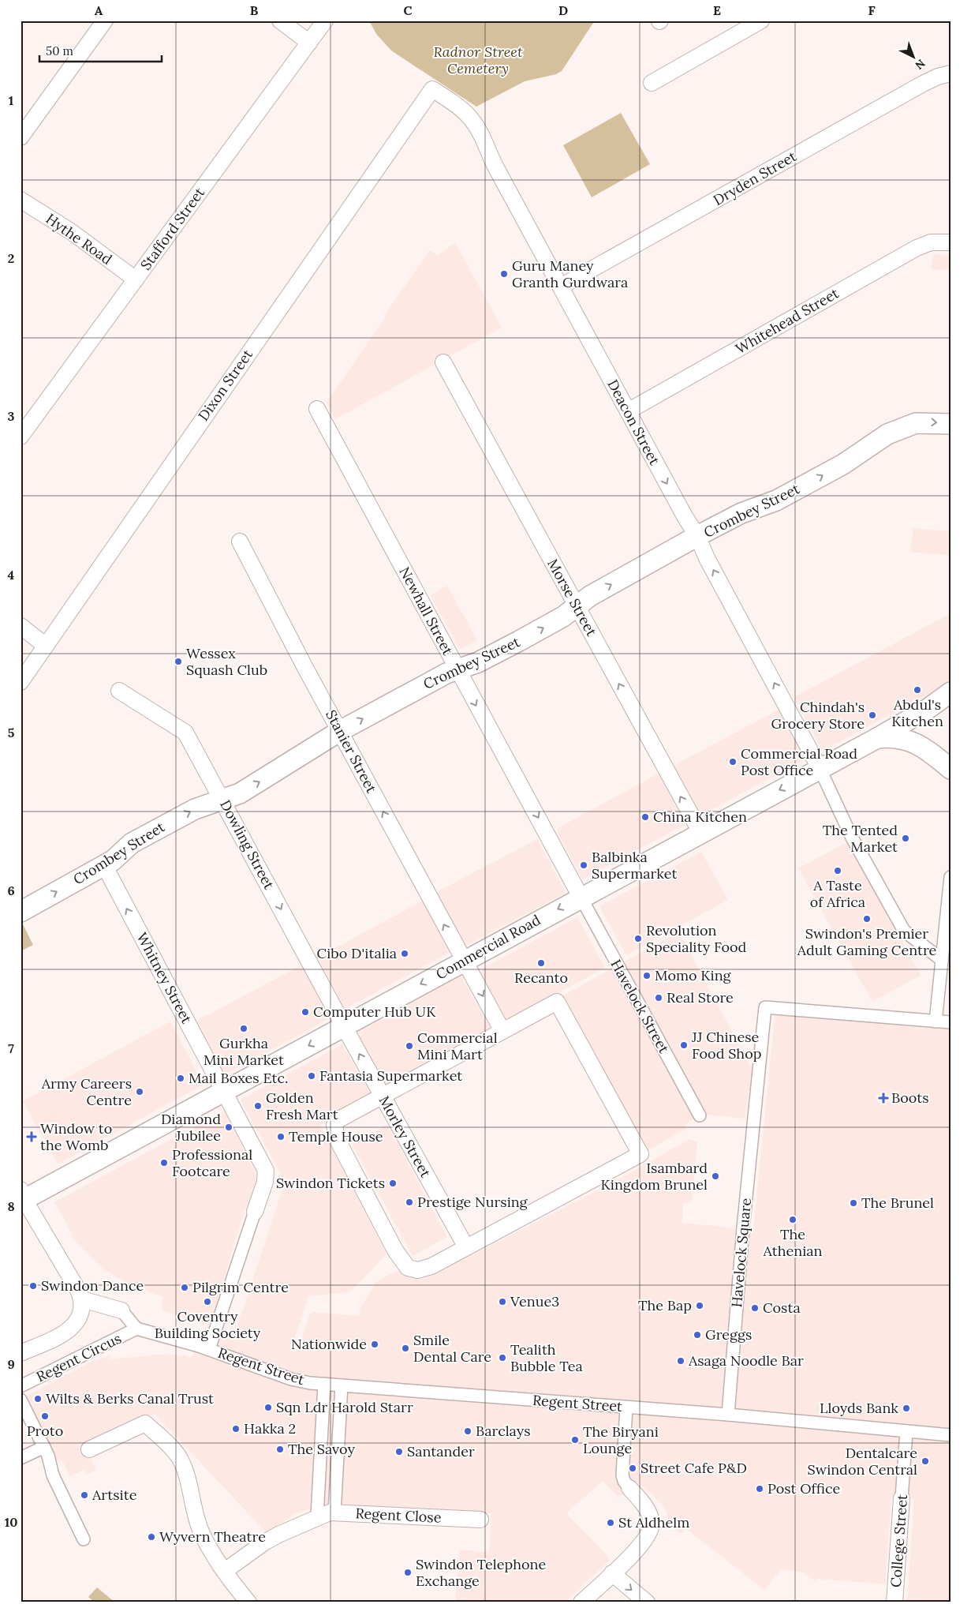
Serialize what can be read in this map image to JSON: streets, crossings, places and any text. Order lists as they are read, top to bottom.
{
  "streets": {
    "street": [
      "Dryden Street",
      "Stafford Street",
      "Hythe Road",
      "Whitehead Street",
      "Dixon Street",
      "Deacon Street",
      "Crombey Street",
      "Morse Street",
      "Newhall Street",
      "Stanier Street",
      "Dowling Street",
      "Commercial Road",
      "Whitney Street",
      "Havelock Street",
      "Morley Street",
      "Havelock Square",
      "Regent Circus",
      "Regent Street",
      "Regent Close",
      "College Street"
    ]
  },
  "crossings": [
    ["Dryden Street", "Deacon Street"],
    ["Stafford Street", "Hythe Road"],
    ["Whitehead Street", "Deacon Street"],
    ["Dixon Street", "Deacon Street"],
    ["Deacon Street", "Crombey Street"],
    ["Deacon Street", "Commercial Road"],
    ["Crombey Street", "Morse Street"],
    ["Crombey Street", "Newhall Street"],
    ["Crombey Street", "Stanier Street"],
    ["Crombey Street", "Dowling Street"],
    ["Crombey Street", "Whitney Street"],
    ["Morse Street", "Commercial Road"],
    ["Newhall Street", "Commercial Road"],
    ["Newhall Street", "Havelock Street"],
    ["Stanier Street", "Commercial Road"],
    ["Dowling Street", "Commercial Road"],
    ["Dowling Street", "Morley Street"],
    ["Commercial Road", "Whitney Street"],
    ["Commercial Road", "Havelock Street"],
    ["Commercial Road", "Morley Street"],
    ["Havelock Square", "Regent Street"],
    ["Regent Circus", "Regent Street"],
    ["Regent Street", "College Street"]
  ],
  "one_way": [
    "Crombey Street",
    "Morse Street",
    "Newhall Street",
    "Dowling Street",
    "Commercial Road",
    "Whitney Street"
  ],
  "parks": ["Radnor Street Cemetery"],
  "places": {
    "other": [
      "Guru Maney Granth Gurdwara",
      "Wessex Squash Club",
      "Abdul's Kitchen",
      "Chindah's Grocery Store",
      "Commercial Road Post Office",
      "China Kitchen",
      "The Tented Market",
      "Balbinka Supermarket",
      "A Taste of Africa",
      "Swindon's Premier Adult Gaming Centre",
      "Revolution Speciality Food",
      "Cibo D'italia",
      "Recanto",
      "Momo King",
      "Real Store",
      "Computer Hub UK",
      "Gurkha Mini Market",
      "JJ Chinese Food Shop",
      "Commercial Mini Mart",
      "Fantasia Supermarket",
      "Mail Boxes Etc.",
      "Army Careers Centre",
      "Golden Fresh Mart",
      "Diamond Jubilee",
      "Temple House",
      "Professional Footcare",
      "Isambard Kingdom Brunel",
      "Swindon Tickets",
      "Prestige Nursing",
      "The Brunel",
      "The Athenian",
      "Swindon Dance",
      "Pilgrim Centre",
      "Coventry Building Society",
      "Venue3",
      "The Bap",
      "Costa",
      "Greggs",
      "Nationwide",
      "Smile Dental Care",
      "Tealith Bubble Tea",
      "Asaga Noodle Bar",
      "Wilts & Berks Canal Trust",
      "Sqn Ldr Harold Starr",
      "Lloyds Bank",
      "Proto",
      "Hakka 2",
      "Barclays",
      "The Biryani Lounge",
      "The Savoy",
      "Santander",
      "Dentalcare Swindon Central",
      "Street Cafe P&D",
      "Post Office",
      "Artsite",
      "St Aldhelm",
      "Wyvern Theatre",
      "Swindon Telephone Exchange"
    ],
    "health": ["Boots", "Window to the Womb"]
  },
  "scale_bar": "50 m",
  "north": "bottom right",
  "grid": {
    "columns": [
      "A",
      "B",
      "C",
      "D",
      "E",
      "F"
    ],
    "rows": [
      "1",
      "2",
      "3",
      "4",
      "5",
      "6",
      "7",
      "8",
      "9",
      "10"
    ]
  }
}
